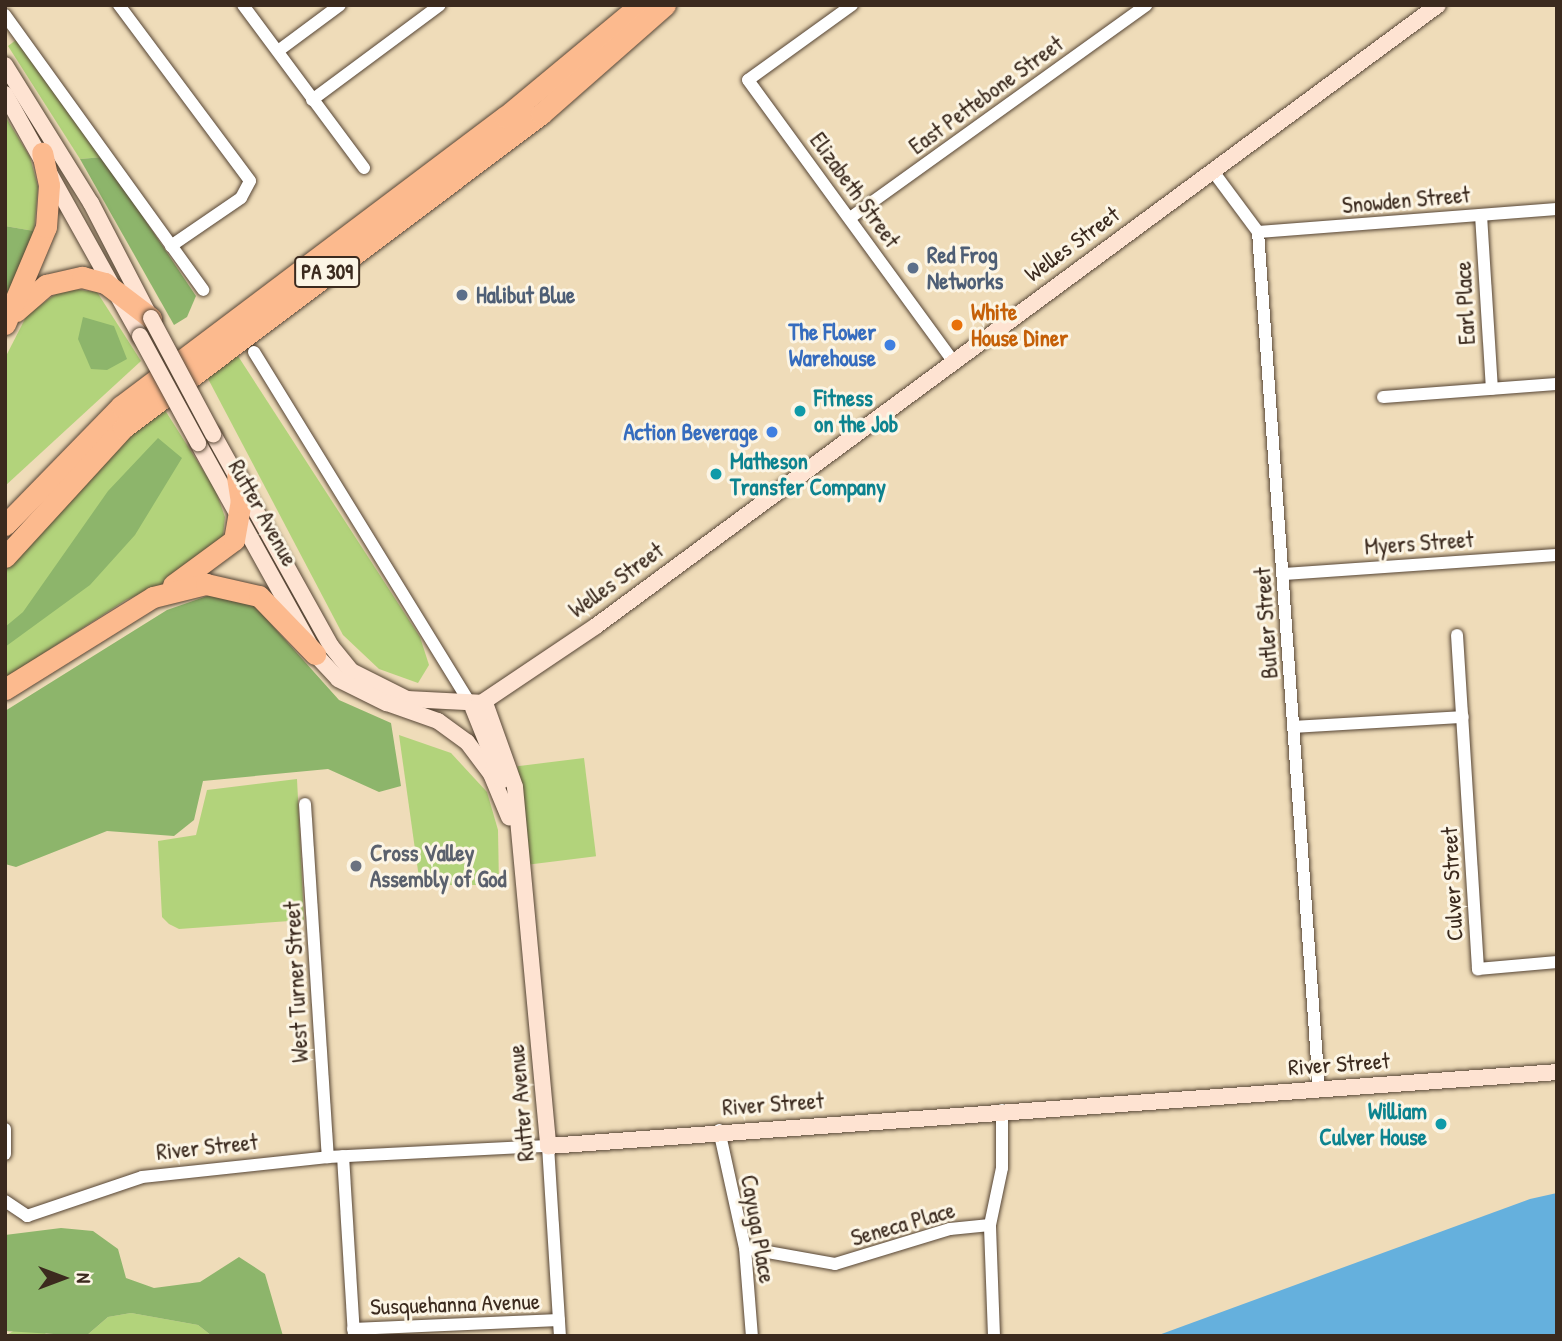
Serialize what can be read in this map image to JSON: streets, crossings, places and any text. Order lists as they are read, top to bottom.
{
  "streets": {
    "highway": ["PA 309"],
    "main road": ["Welles Street", "Rutter Avenue", "River Street"],
    "street": [
      "East Pettebone Street",
      "Elizabeth Street",
      "Snowden Street",
      "Earl Place",
      "Myers Street",
      "Butler Street",
      "Culver Street",
      "West Turner Street",
      "Seneca Place",
      "Cayuga Place",
      "Susquehanna Avenue"
    ]
  },
  "crossings": [
    ["East Pettebone Street", "Elizabeth Street"],
    ["Elizabeth Street", "Welles Street"],
    ["Snowden Street", "Earl Place"],
    ["Snowden Street", "Butler Street"],
    ["Welles Street", "Rutter Avenue"],
    ["Rutter Avenue", "River Street"],
    ["Rutter Avenue", "Susquehanna Avenue"],
    ["Myers Street", "Butler Street"],
    ["Butler Street", "River Street"],
    ["West Turner Street", "River Street"],
    ["River Street", "Cayuga Place"],
    ["Seneca Place", "Cayuga Place"]
  ],
  "places": [
    "Red Frog Networks",
    "Halibut Blue",
    "White House Diner",
    "The Flower Warehouse",
    "Fitness on the Job",
    "Action Beverage",
    "Matheson Transfer Company",
    "Cross Valley Assembly of God",
    "William Culver House"
  ],
  "north": "right"
}
